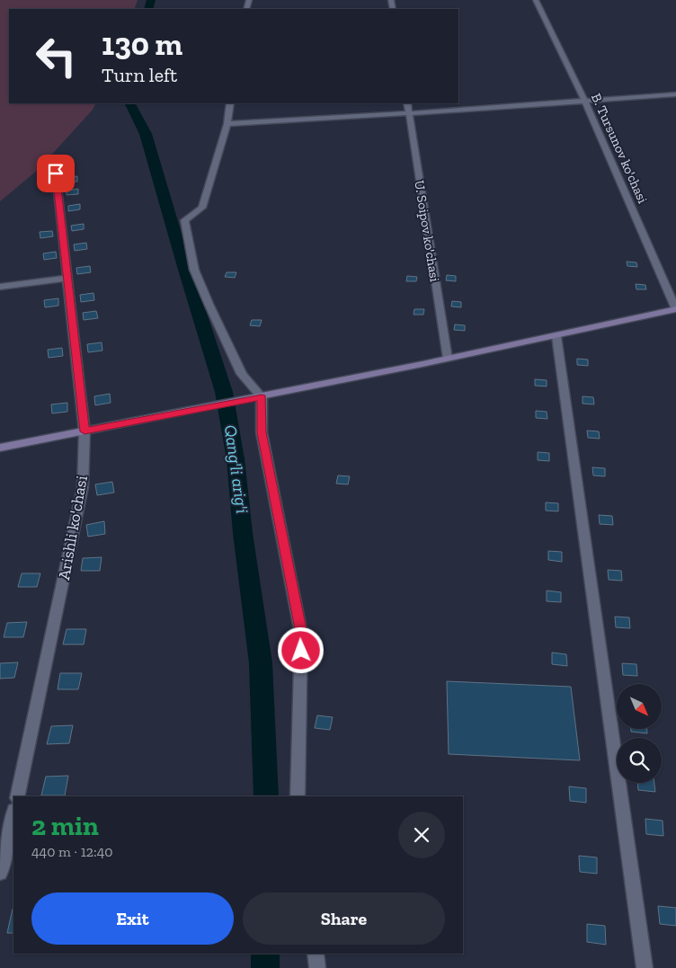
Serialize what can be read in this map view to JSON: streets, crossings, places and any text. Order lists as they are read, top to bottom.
{
  "streets": {
    "street": ["B. Tursunov ko'chasi", "U. Soipov ko'chasi", "Arishli ko'chasi"]
  },
  "water": ["Qang'li arig'i"],
  "north": "bottom right",
  "page": {
    "turn": ["130 m", "Turn left"],
    "heading": ["2 min", "440 m · 12:40"],
    "buttons": ["Exit", "Share"]
  }
}
